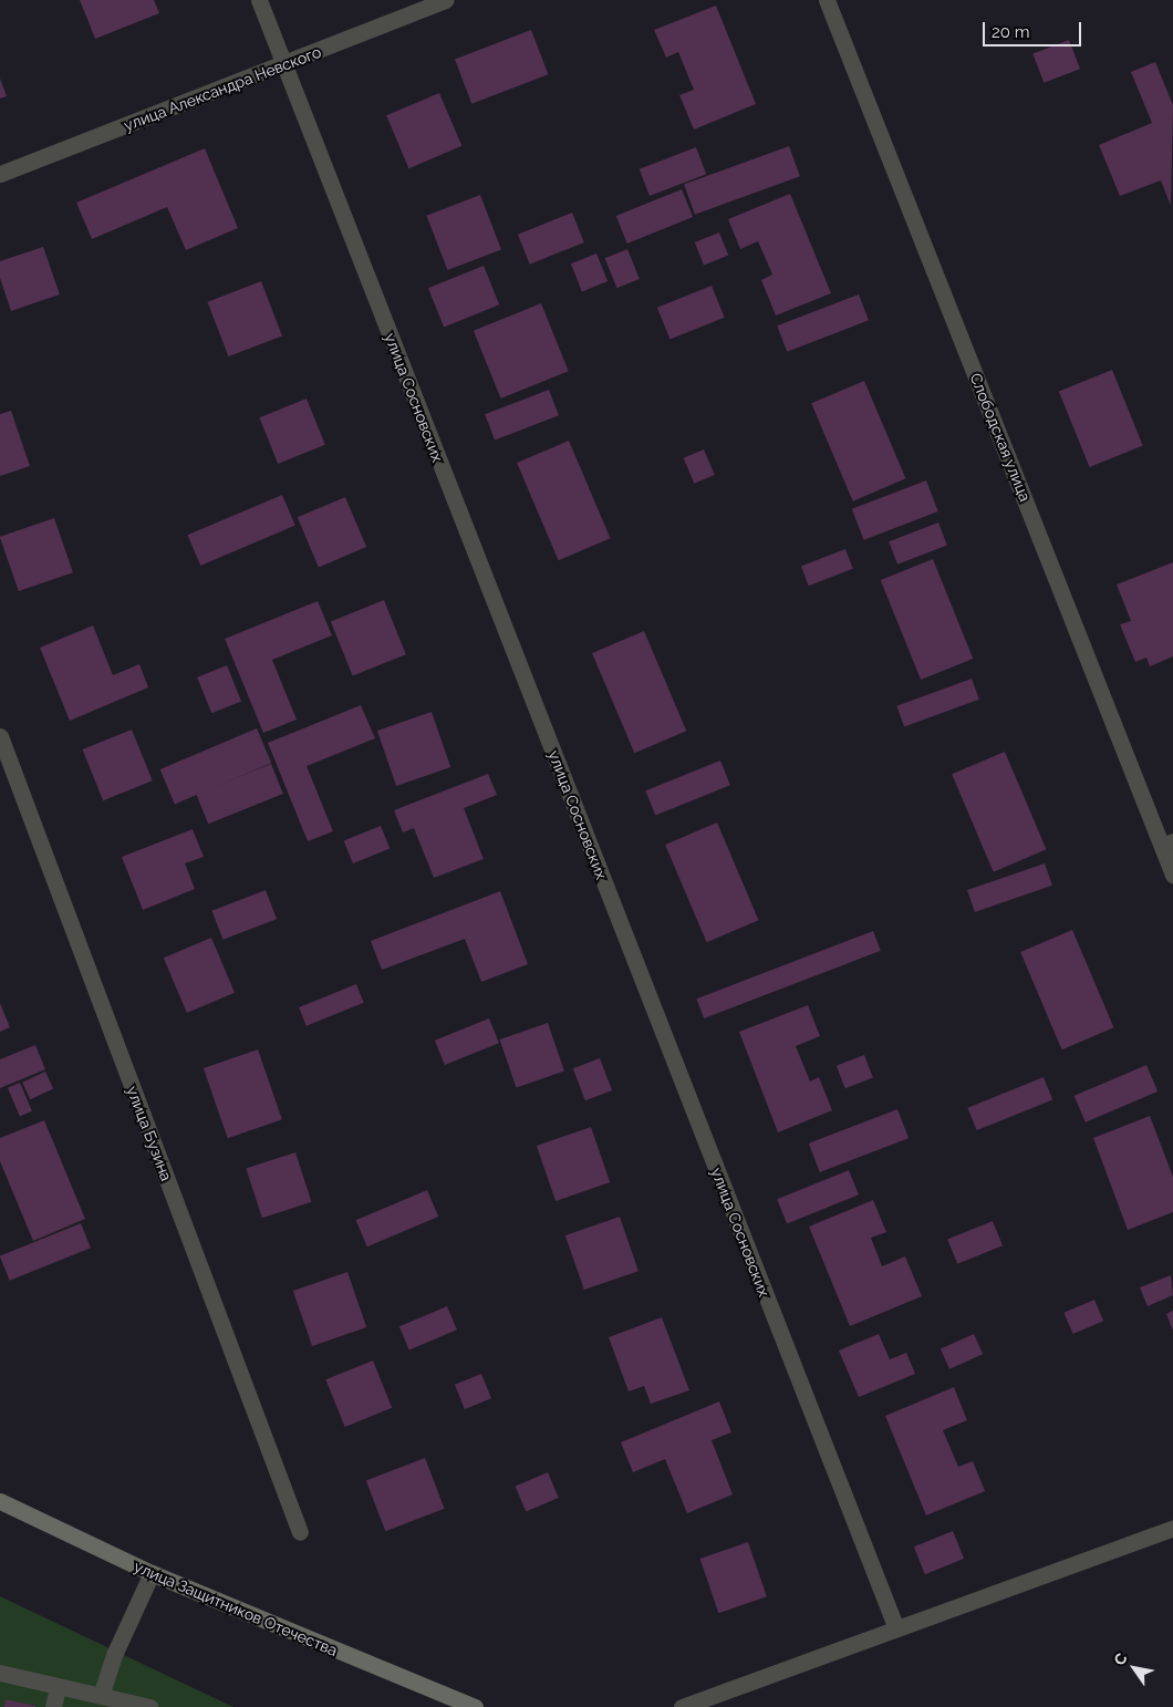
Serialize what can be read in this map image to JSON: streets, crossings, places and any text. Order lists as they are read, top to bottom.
{
  "streets": {
    "main road": ["улица Защитников Отечества"],
    "street": [
      "улица Александра Невского",
      "улица Сосновских",
      "Слободская улица",
      "улица Бузина"
    ]
  },
  "crossings": [
    ["улица Александра Невского", "улица Сосновских"]
  ],
  "scale_bar": "20 m",
  "north": "top left"
}
